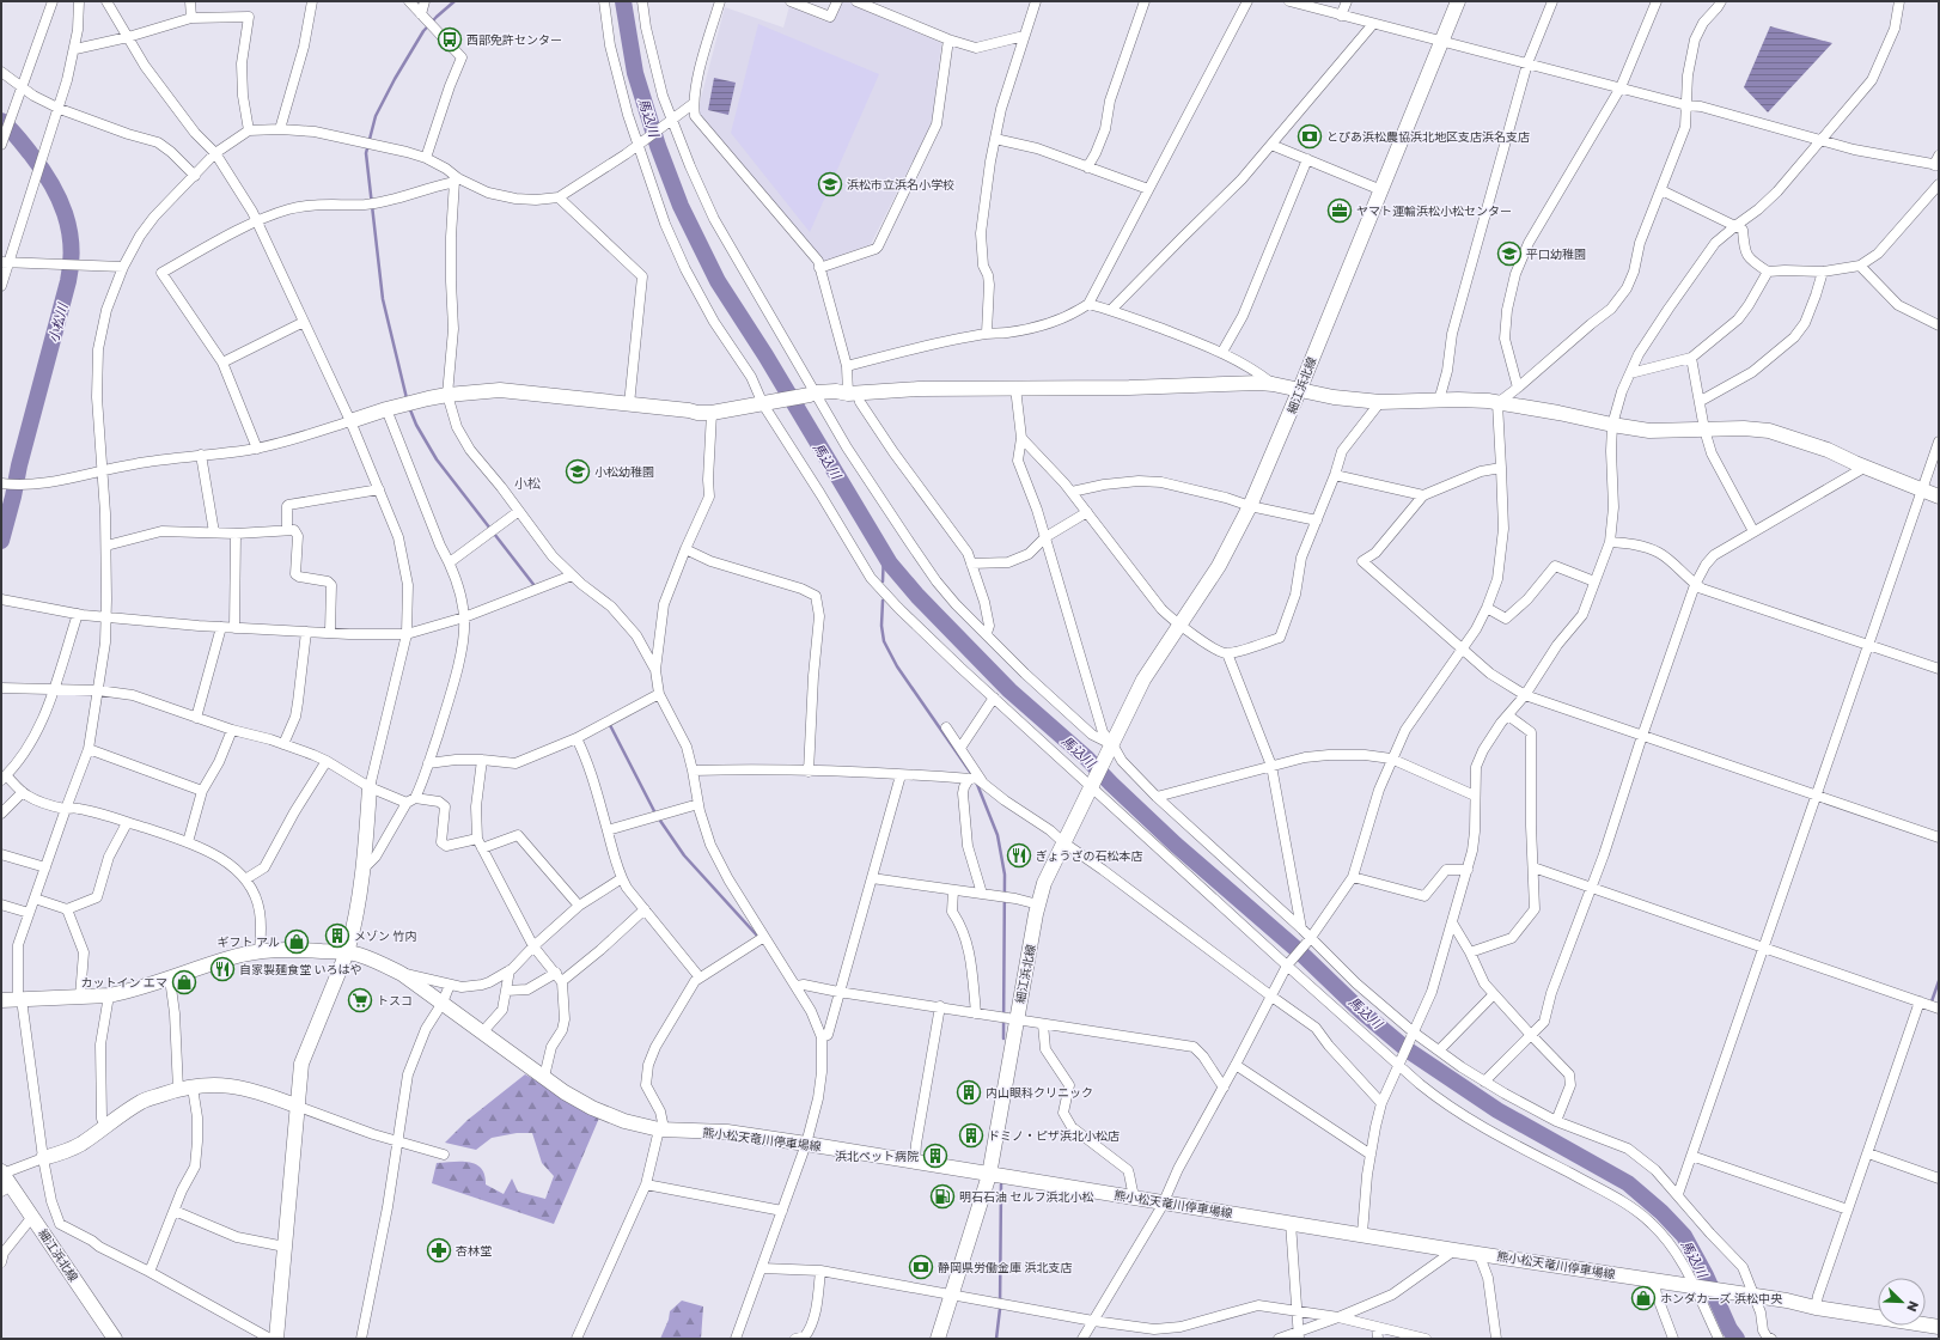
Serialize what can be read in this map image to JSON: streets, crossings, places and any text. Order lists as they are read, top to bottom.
{
  "streets": {
    "main road": ["細江浜北線", "熊小松天竜川停車場線"]
  },
  "crossings": [
    ["細江浜北線", "熊小松天竜川停車場線"]
  ],
  "districts": ["小松"],
  "water": ["馬込川", "小松川"],
  "places": {
    "bus stop": ["西部免許センター"],
    "bank": ["とぴあ浜松農協浜北地区支店浜名支店", "静岡県労働金庫 浜北支店"],
    "school or university": ["浜松市立浜名小学校", "平口幼稚園", "小松幼稚園"],
    "office": ["ヤマト運輸浜松小松センター"],
    "restaurant": ["ぎょうざの石松本店", "自家製麺食堂 いろはや"],
    "building": [
      "メゾン 竹内",
      "内山眼科クリニック",
      "ドミノ・ピザ浜北小松店",
      "浜北ペット病院"
    ],
    "shop": ["ギフト アル", "カットイン エマ", "ホンダカーズ 浜松中央"],
    "supermarket": ["トスコ"],
    "fuel station": ["明石石油 セルフ浜北小松"],
    "pharmacy": ["杏林堂"]
  },
  "north": "bottom right"
}
